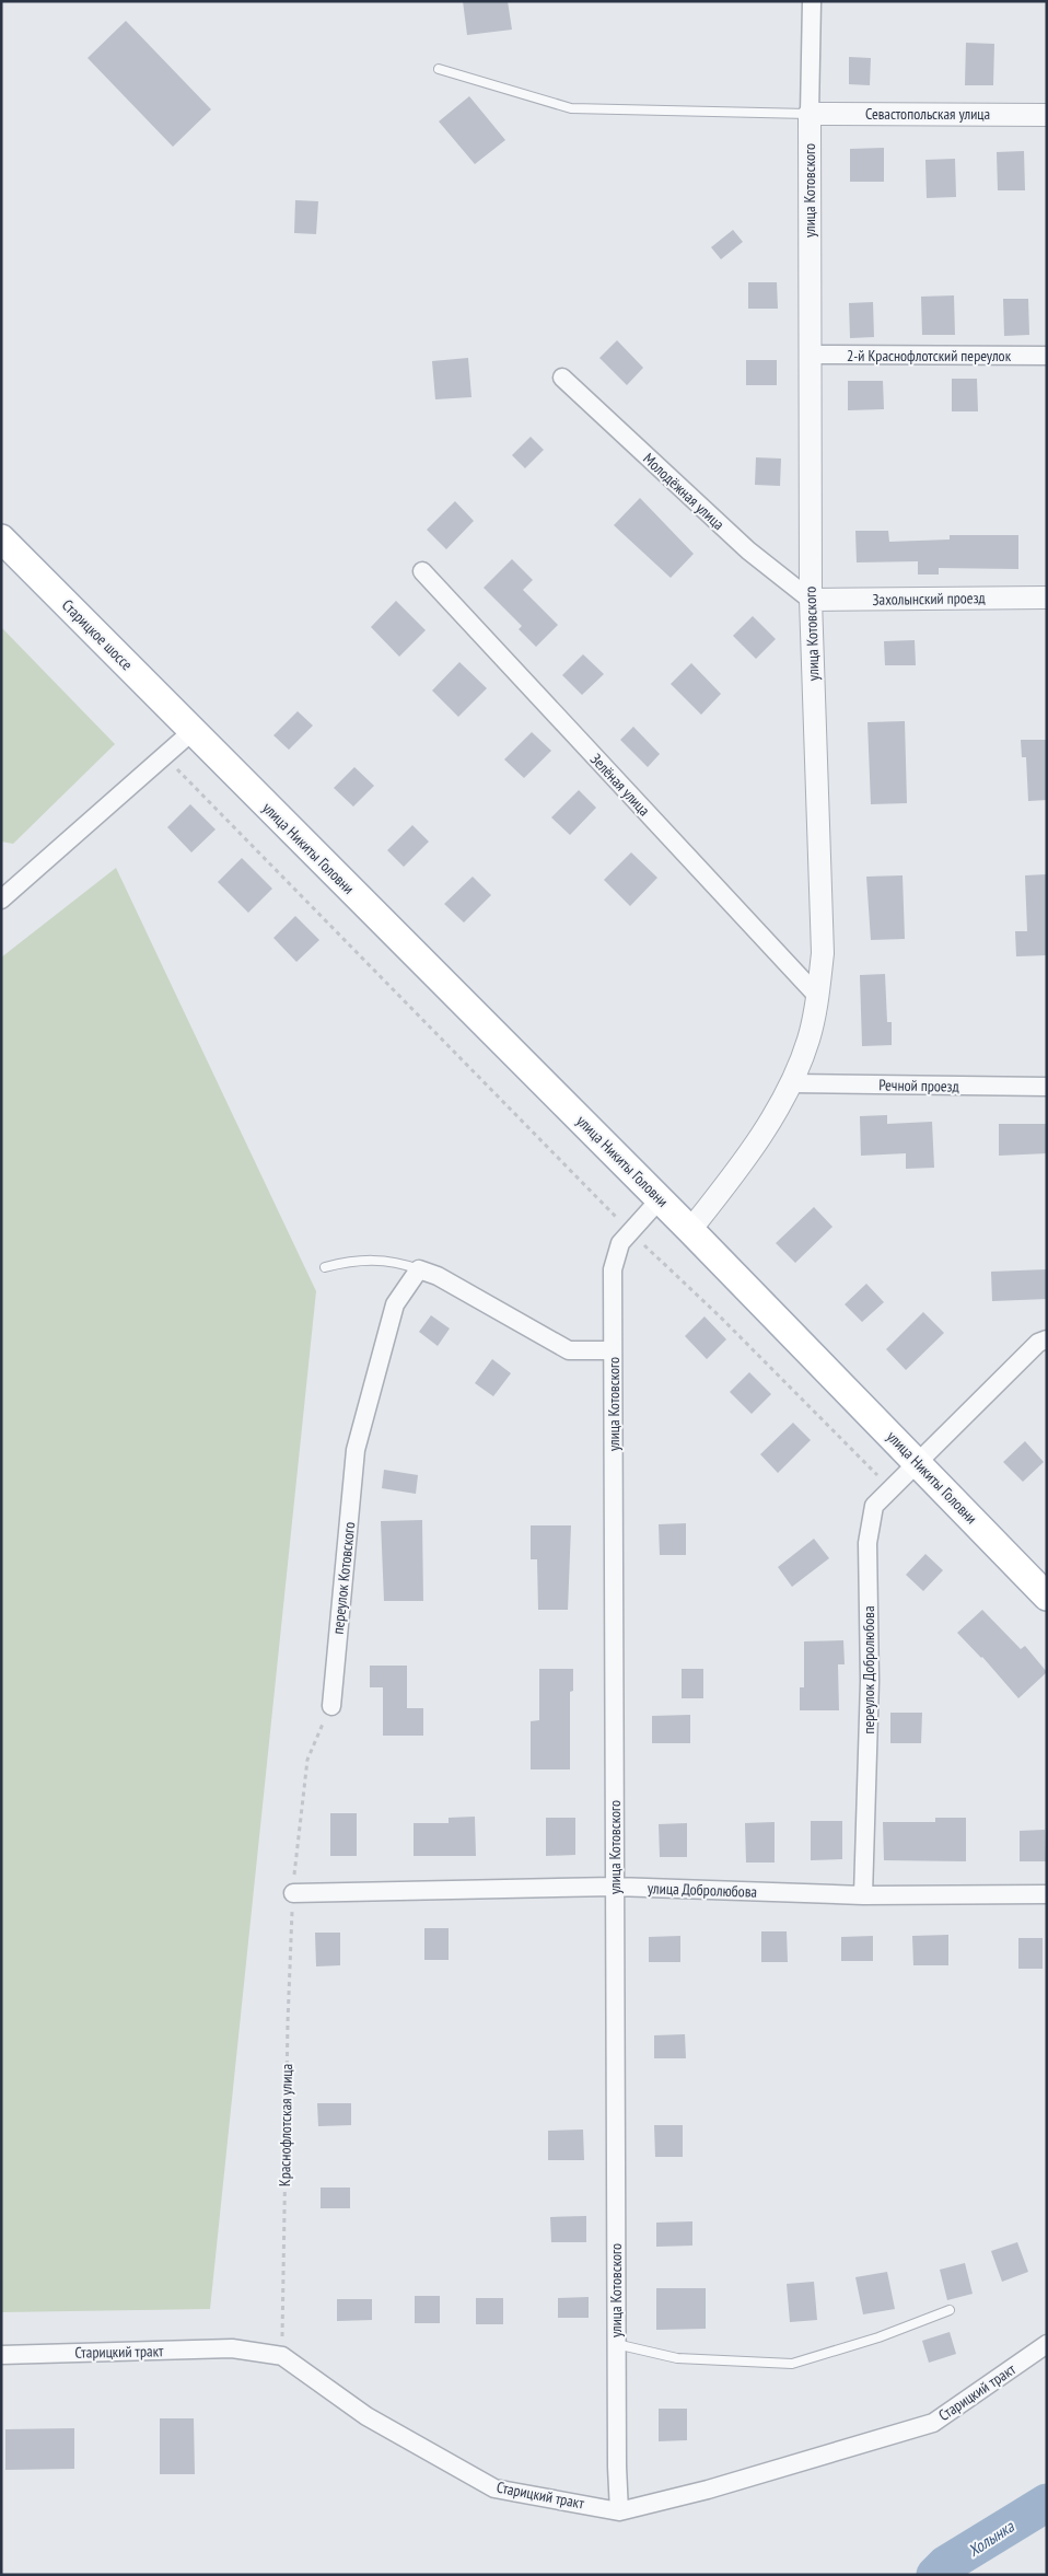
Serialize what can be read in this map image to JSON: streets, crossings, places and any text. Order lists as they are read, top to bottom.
{
  "streets": {
    "main road": ["Старицкое шоссе", "улица Никиты Головни"],
    "street": [
      "Севастопольская улица",
      "улица Котовского",
      "2-й Краснофлотский переулок",
      "Молодёжная улица",
      "Захолынский проезд",
      "Зелёная улица",
      "Речной проезд",
      "переулок Котовского",
      "переулок Добролюбова",
      "улица Добролюбова",
      "Старицкий тракт"
    ],
    "path": ["Краснофлотская улица"]
  },
  "crossings": [
    ["Севастопольская улица", "улица Котовского"],
    ["улица Котовского", "2-й Краснофлотский переулок"],
    ["улица Котовского", "Молодёжная улица"],
    ["улица Котовского", "Захолынский проезд"],
    ["улица Котовского", "Зелёная улица"],
    ["улица Котовского", "улица Никиты Головни"],
    ["улица Котовского", "Речной проезд"],
    ["улица Котовского", "улица Добролюбова"],
    ["улица Котовского", "Старицкий тракт"],
    ["Молодёжная улица", "Захолынский проезд"],
    ["Старицкое шоссе", "улица Никиты Головни"],
    ["улица Никиты Головни", "переулок Добролюбова"],
    ["переулок Добролюбова", "улица Добролюбова"],
    ["улица Добролюбова", "Краснофлотская улица"],
    ["Краснофлотская улица", "Старицкий тракт"]
  ],
  "water": ["Холынка"]
}
